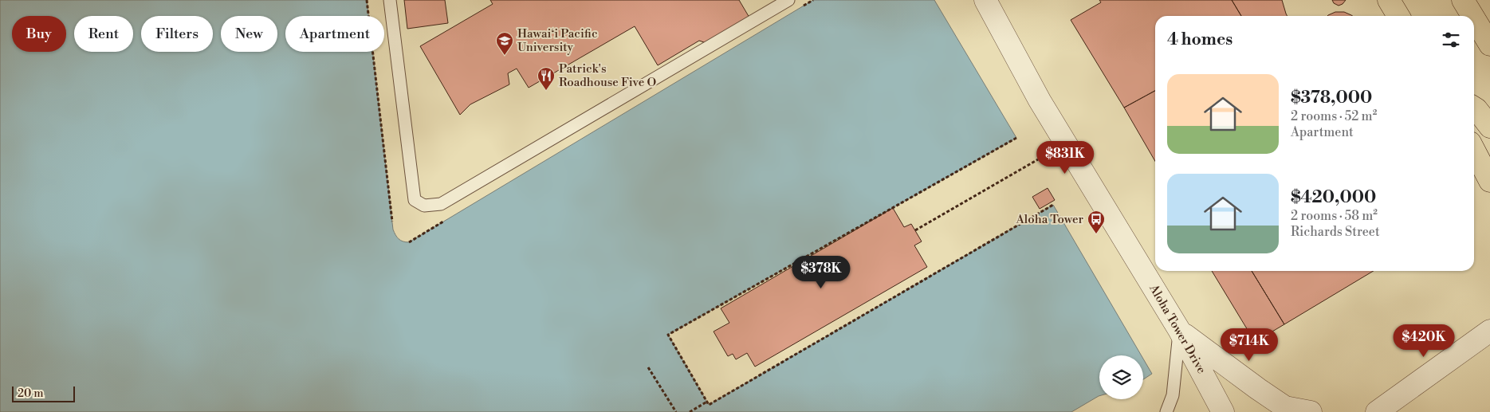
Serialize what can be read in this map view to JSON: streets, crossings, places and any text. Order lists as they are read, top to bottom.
{
  "streets": {
    "street": ["Aloha Tower Drive"]
  },
  "places": {
    "school or university": ["Hawai‘i Pacific University"],
    "restaurant": ["Patrick's Roadhouse Five O"],
    "bus stop": ["Aloha Tower"]
  },
  "scale_bar": "20 m",
  "page": {
    "chip": [
      "Buy",
      "Rent",
      "Filters",
      "New",
      "Apartment"
    ],
    "heading": "4 homes",
    "list": [
      {
        "name": "$378,000",
        "note": "2 rooms · 52 m² · Apartment"
      },
      {
        "name": "$420,000",
        "note": "2 rooms · 58 m² · Richards Street"
      }
    ],
    "price": [
      "$831K",
      "$378K",
      "$420K",
      "$714K"
    ],
    "scale": "20 m"
  }
}
